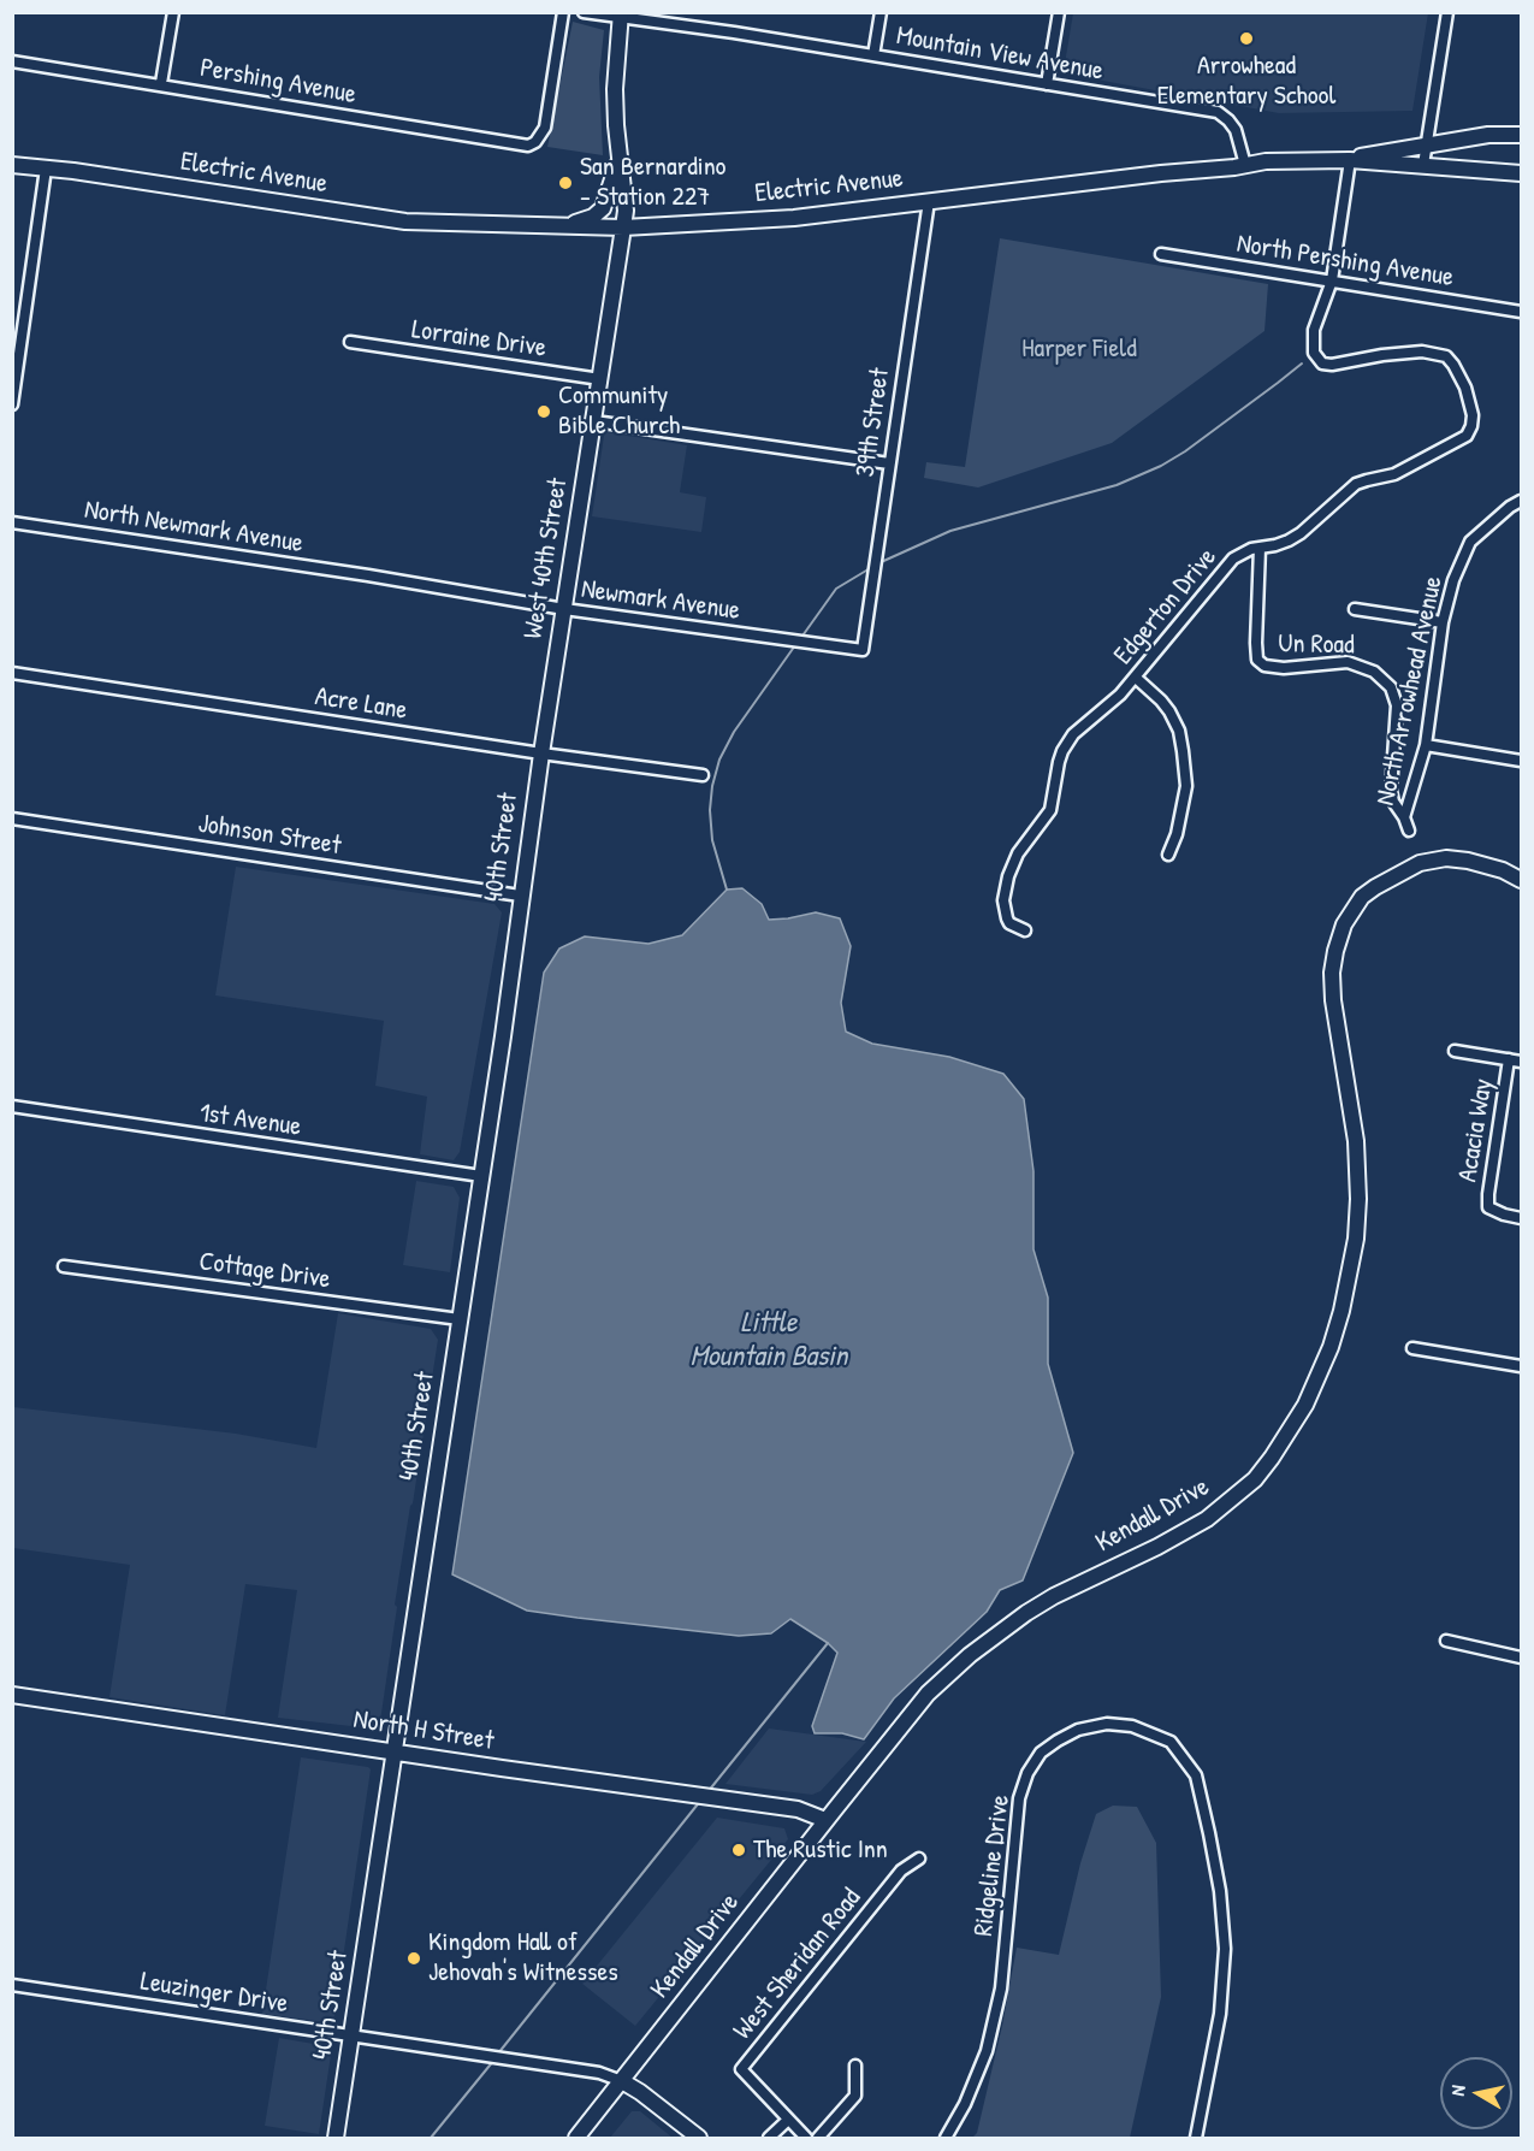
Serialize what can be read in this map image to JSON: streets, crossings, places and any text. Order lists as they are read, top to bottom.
{
  "streets": {
    "main road": [
      "Electric Avenue",
      "West 40th Street",
      "40th Street",
      "Kendall Drive",
      "North H Street"
    ],
    "street": [
      "Mountain View Avenue",
      "Pershing Avenue",
      "North Pershing Avenue",
      "Lorraine Drive",
      "39th Street",
      "North Newmark Avenue",
      "Newmark Avenue",
      "Edgerton Drive",
      "Un Road",
      "North Arrowhead Avenue",
      "Acre Lane",
      "Johnson Street",
      "1st Avenue",
      "Acacia Way",
      "Cottage Drive",
      "Ridgeline Drive",
      "West Sheridan Road",
      "Leuzinger Drive"
    ]
  },
  "crossings": [
    ["Mountain View Avenue", "Electric Avenue"],
    ["Mountain View Avenue", "West 40th Street"],
    ["Electric Avenue", "39th Street"],
    ["Electric Avenue", "West 40th Street"],
    ["Electric Avenue", "Edgerton Drive"],
    ["North Pershing Avenue", "Edgerton Drive"],
    ["Lorraine Drive", "West 40th Street"],
    ["39th Street", "Newmark Avenue"],
    ["North Newmark Avenue", "Newmark Avenue"],
    ["West 40th Street", "Newmark Avenue"],
    ["West 40th Street", "40th Street"],
    ["Edgerton Drive", "Un Road"],
    ["Un Road", "North Arrowhead Avenue"],
    ["Acre Lane", "40th Street"],
    ["Johnson Street", "40th Street"],
    ["40th Street", "1st Avenue"],
    ["40th Street", "Cottage Drive"],
    ["40th Street", "North H Street"],
    ["40th Street", "Leuzinger Drive"],
    ["Kendall Drive", "North H Street"],
    ["Kendall Drive", "Leuzinger Drive"]
  ],
  "water": ["Little Mountain Basin"],
  "parks": ["Harper Field"],
  "places": [
    "Arrowhead Elementary School",
    "San Bernardino - Station 227",
    "Community Bible Church",
    "The Rustic Inn",
    "Kingdom Hall of Jehovah's Witnesses"
  ],
  "north": "left"
}
